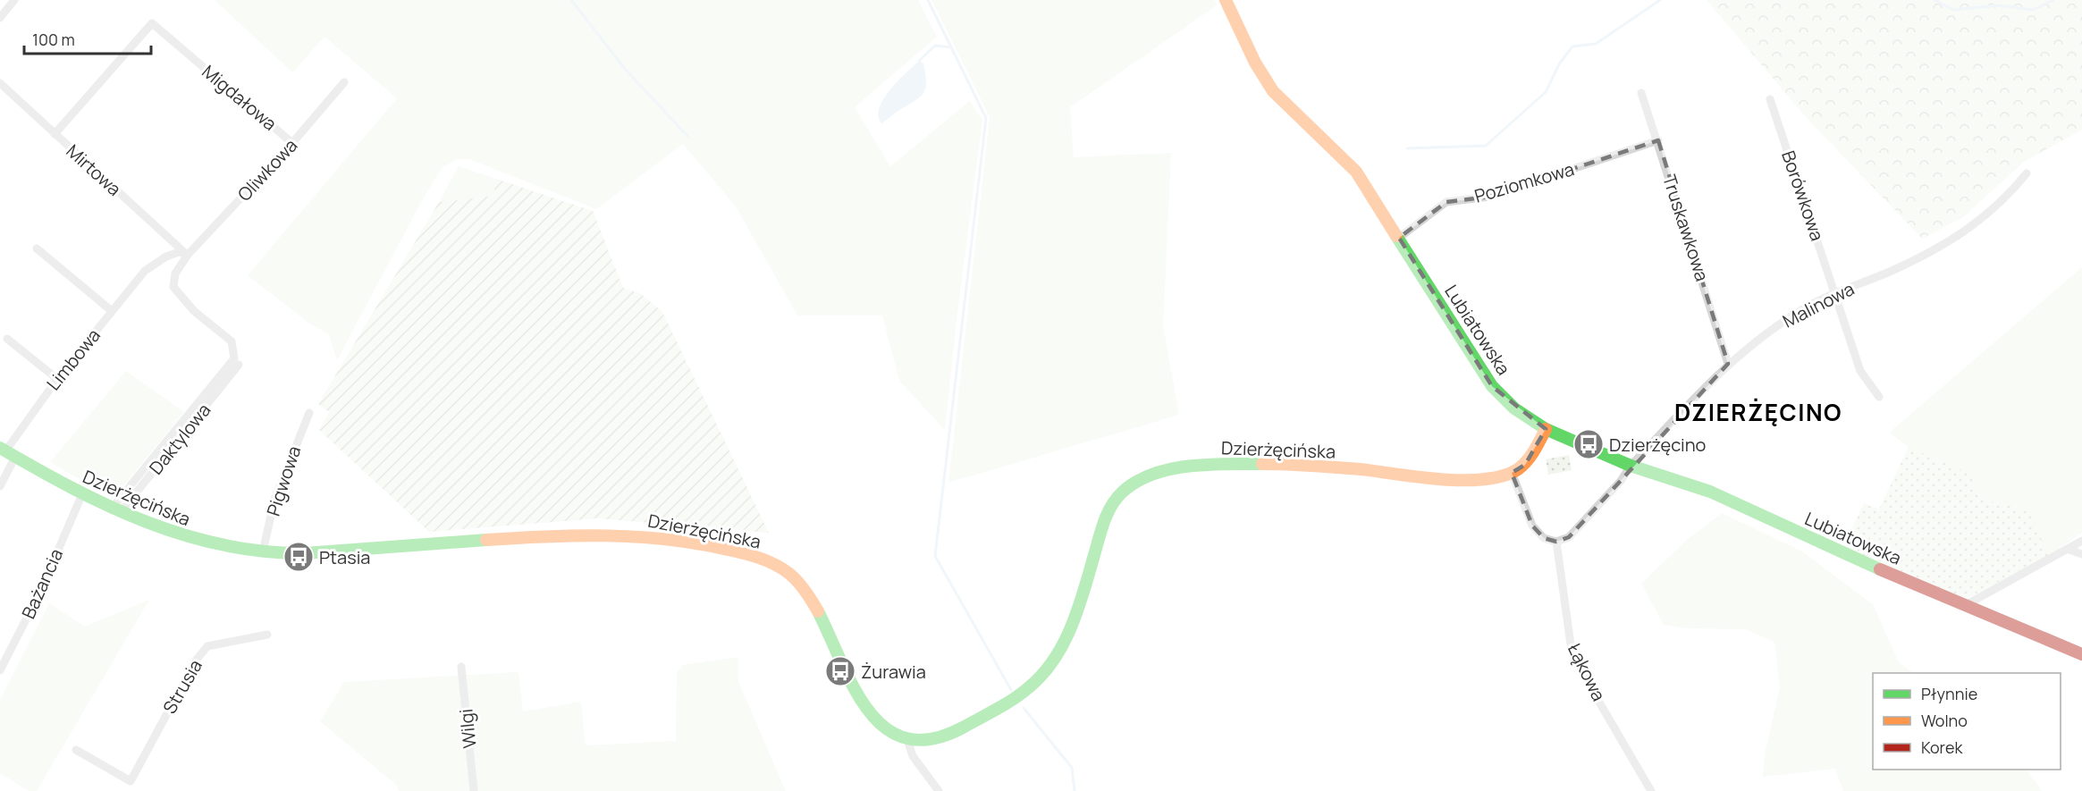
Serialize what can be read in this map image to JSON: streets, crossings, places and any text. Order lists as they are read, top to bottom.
{
  "streets": {
    "street": [
      "Migdałowa",
      "Mirtowa",
      "Oliwkowa",
      "Poziomkowa",
      "Borówkowa",
      "Truskawkowa",
      "Malinowa",
      "Lubiatowska",
      "Limbowa",
      "Daktylowa",
      "Dzierżęcińska",
      "Pigwowa",
      "Bażancia",
      "Łąkowa",
      "Strusia",
      "Wilgi"
    ]
  },
  "crossings": [
    ["Migdałowa", "Mirtowa"],
    ["Migdałowa", "Oliwkowa"],
    ["Mirtowa", "Oliwkowa"],
    ["Mirtowa", "Limbowa"],
    ["Oliwkowa", "Limbowa"],
    ["Oliwkowa", "Daktylowa"],
    ["Oliwkowa", "Dzierżęcińska"],
    ["Poziomkowa", "Truskawkowa"],
    ["Poziomkowa", "Lubiatowska"],
    ["Borówkowa", "Malinowa"],
    ["Truskawkowa", "Malinowa"],
    ["Malinowa", "Lubiatowska"],
    ["Lubiatowska", "Dzierżęcińska"],
    ["Limbowa", "Dzierżęcińska"],
    ["Daktylowa", "Dzierżęcińska"],
    ["Dzierżęcińska", "Pigwowa"],
    ["Dzierżęcińska", "Bażancia"]
  ],
  "districts": ["DZIERŻĘCINO"],
  "places": {
    "bus stop": ["Dzierżęcino", "Ptasia", "Żurawia"]
  },
  "legend": ["Płynnie", "Wolno", "Korek"],
  "scale_bar": "100 m"
}
